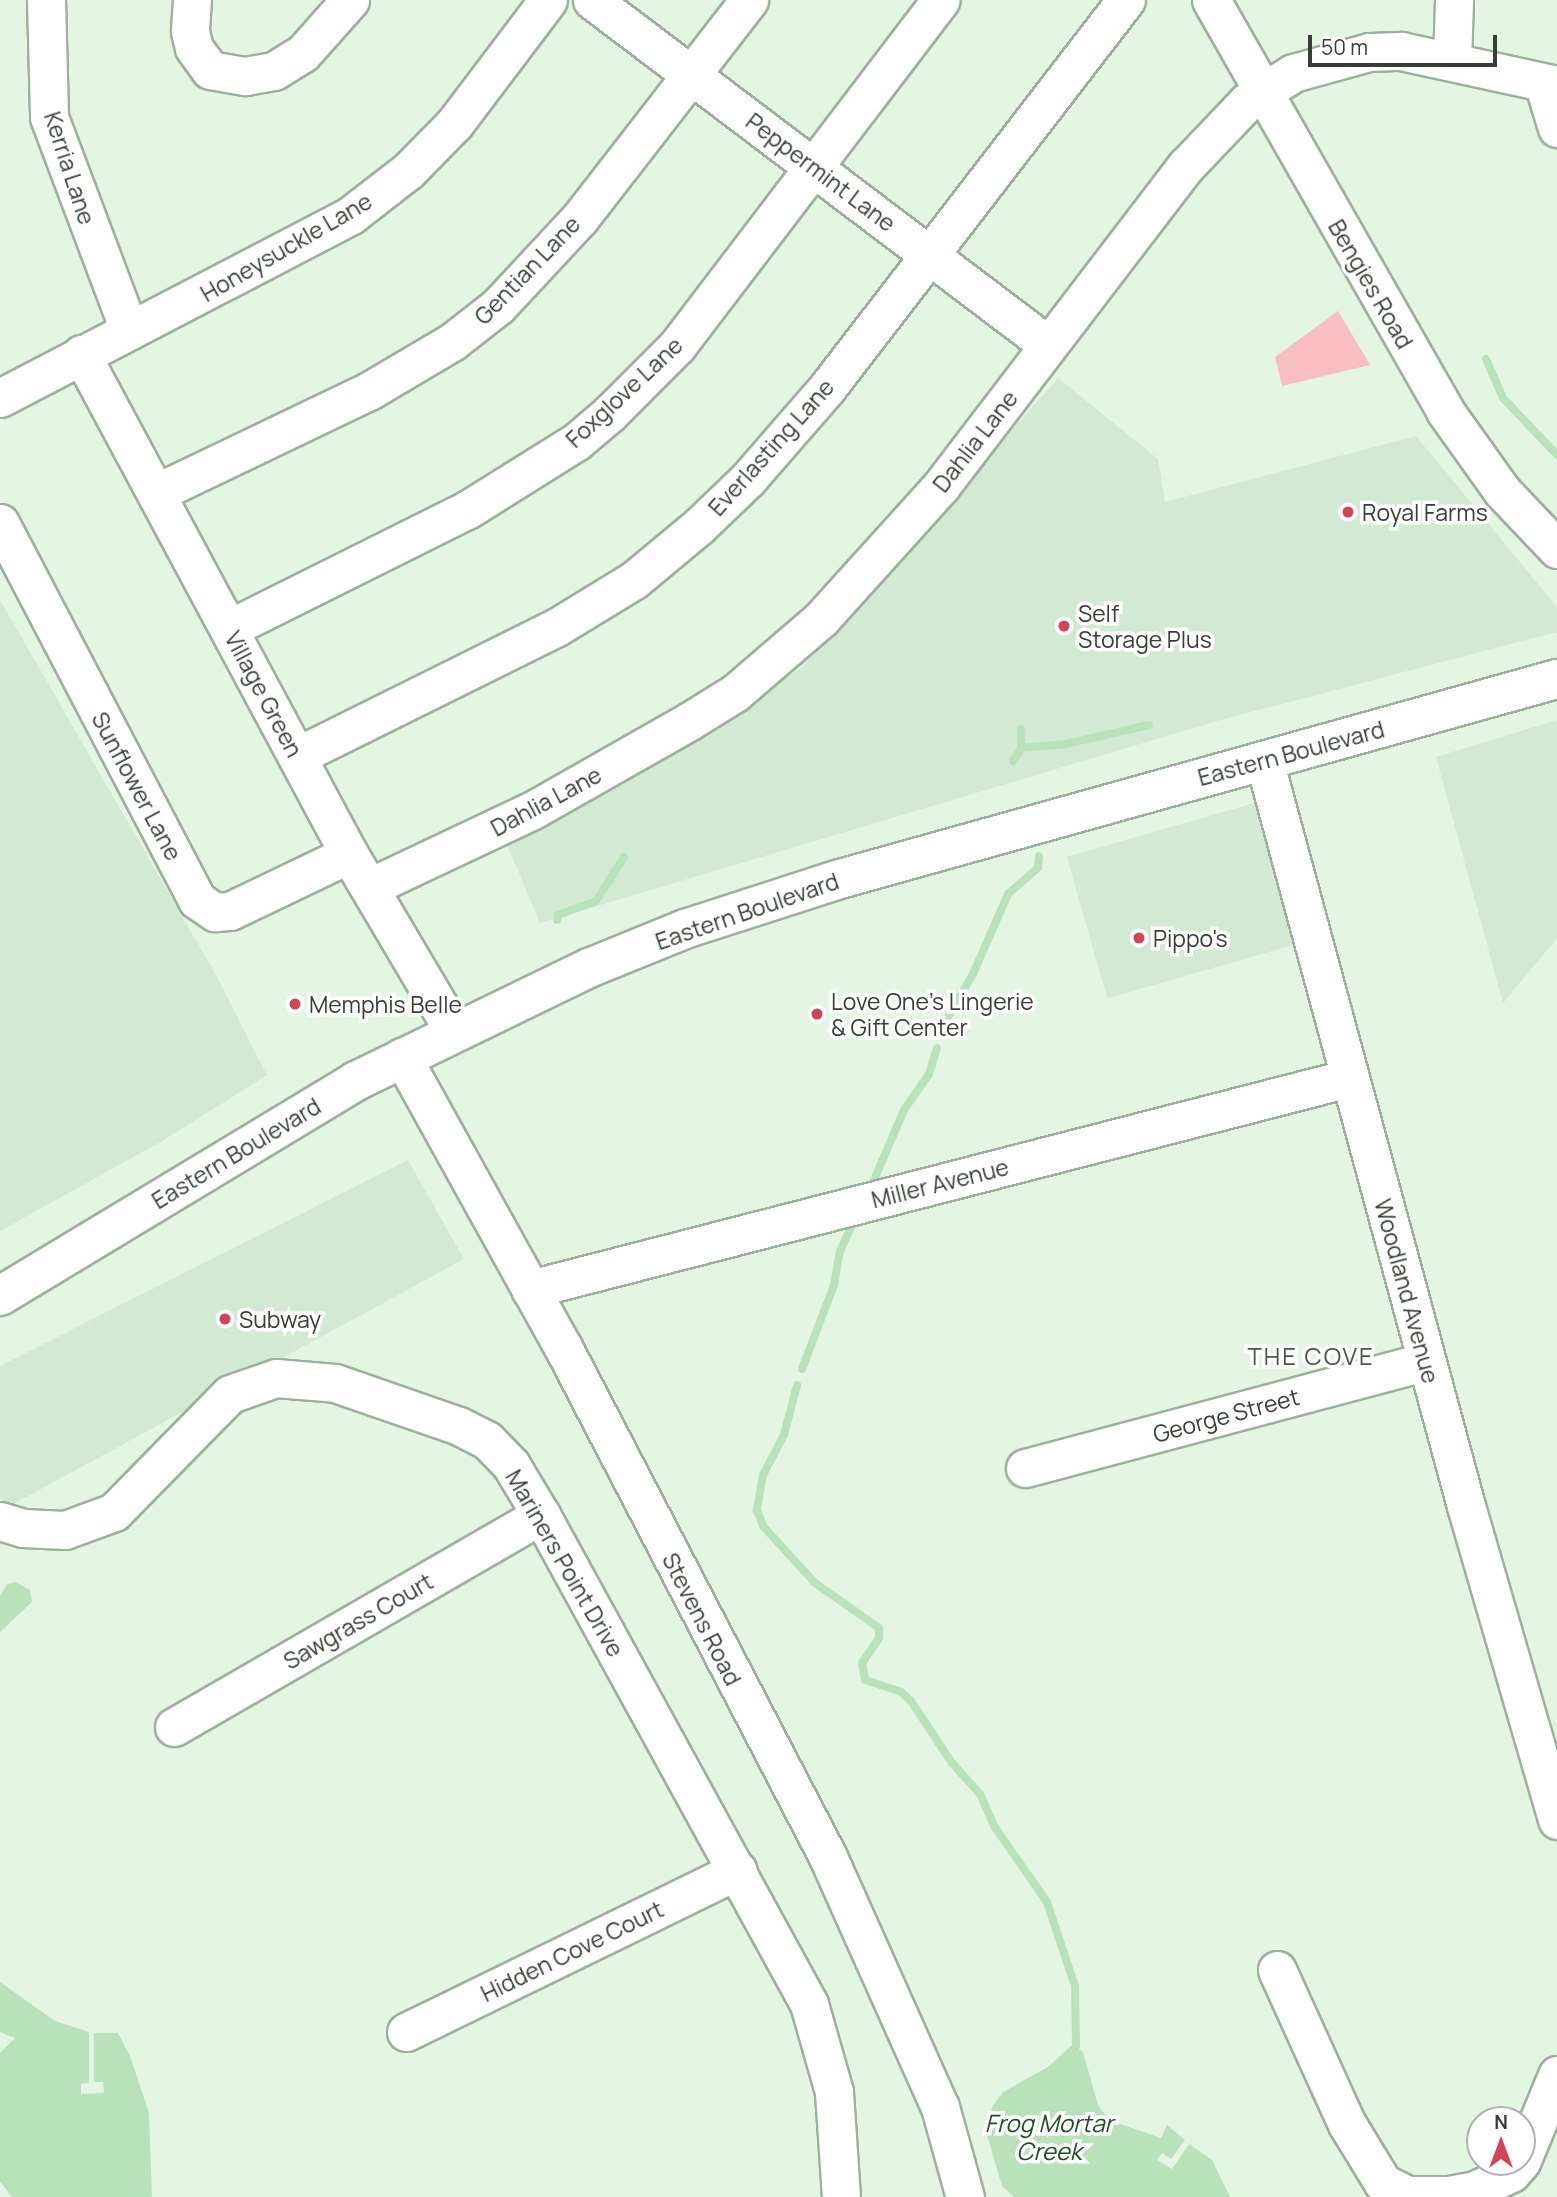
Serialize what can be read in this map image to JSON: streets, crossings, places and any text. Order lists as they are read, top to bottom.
{
  "streets": {
    "main road": ["Eastern Boulevard"],
    "street": [
      "Kerria Lane",
      "Peppermint Lane",
      "Honeysuckle Lane",
      "Gentian Lane",
      "Bengies Road",
      "Foxglove Lane",
      "Dahlia Lane",
      "Everlasting Lane",
      "Village Green",
      "Sunflower Lane",
      "Miller Avenue",
      "Woodland Avenue",
      "George Street",
      "Mariners Point Drive",
      "Stevens Road",
      "Sawgrass Court",
      "Hidden Cove Court"
    ]
  },
  "crossings": [
    ["Kerria Lane", "Honeysuckle Lane"],
    ["Peppermint Lane", "Gentian Lane"],
    ["Peppermint Lane", "Foxglove Lane"],
    ["Peppermint Lane", "Dahlia Lane"],
    ["Peppermint Lane", "Everlasting Lane"],
    ["Honeysuckle Lane", "Village Green"],
    ["Gentian Lane", "Village Green"],
    ["Bengies Road", "Dahlia Lane"],
    ["Foxglove Lane", "Village Green"],
    ["Dahlia Lane", "Village Green"],
    ["Everlasting Lane", "Village Green"],
    ["Village Green", "Eastern Boulevard"],
    ["Village Green", "Sunflower Lane"],
    ["Eastern Boulevard", "Woodland Avenue"],
    ["Eastern Boulevard", "Stevens Road"],
    ["Miller Avenue", "Woodland Avenue"],
    ["Miller Avenue", "Stevens Road"],
    ["Woodland Avenue", "George Street"],
    ["Mariners Point Drive", "Sawgrass Court"],
    ["Mariners Point Drive", "Hidden Cove Court"]
  ],
  "districts": ["THE COVE"],
  "water": ["Frog Mortar Creek"],
  "places": [
    "Royal Farms",
    "Self Storage Plus",
    "Pippo's",
    "Memphis Belle",
    "Love One's Lingerie & Gift Center",
    "Subway"
  ],
  "scale_bar": "50 m",
  "north": "top"
}
